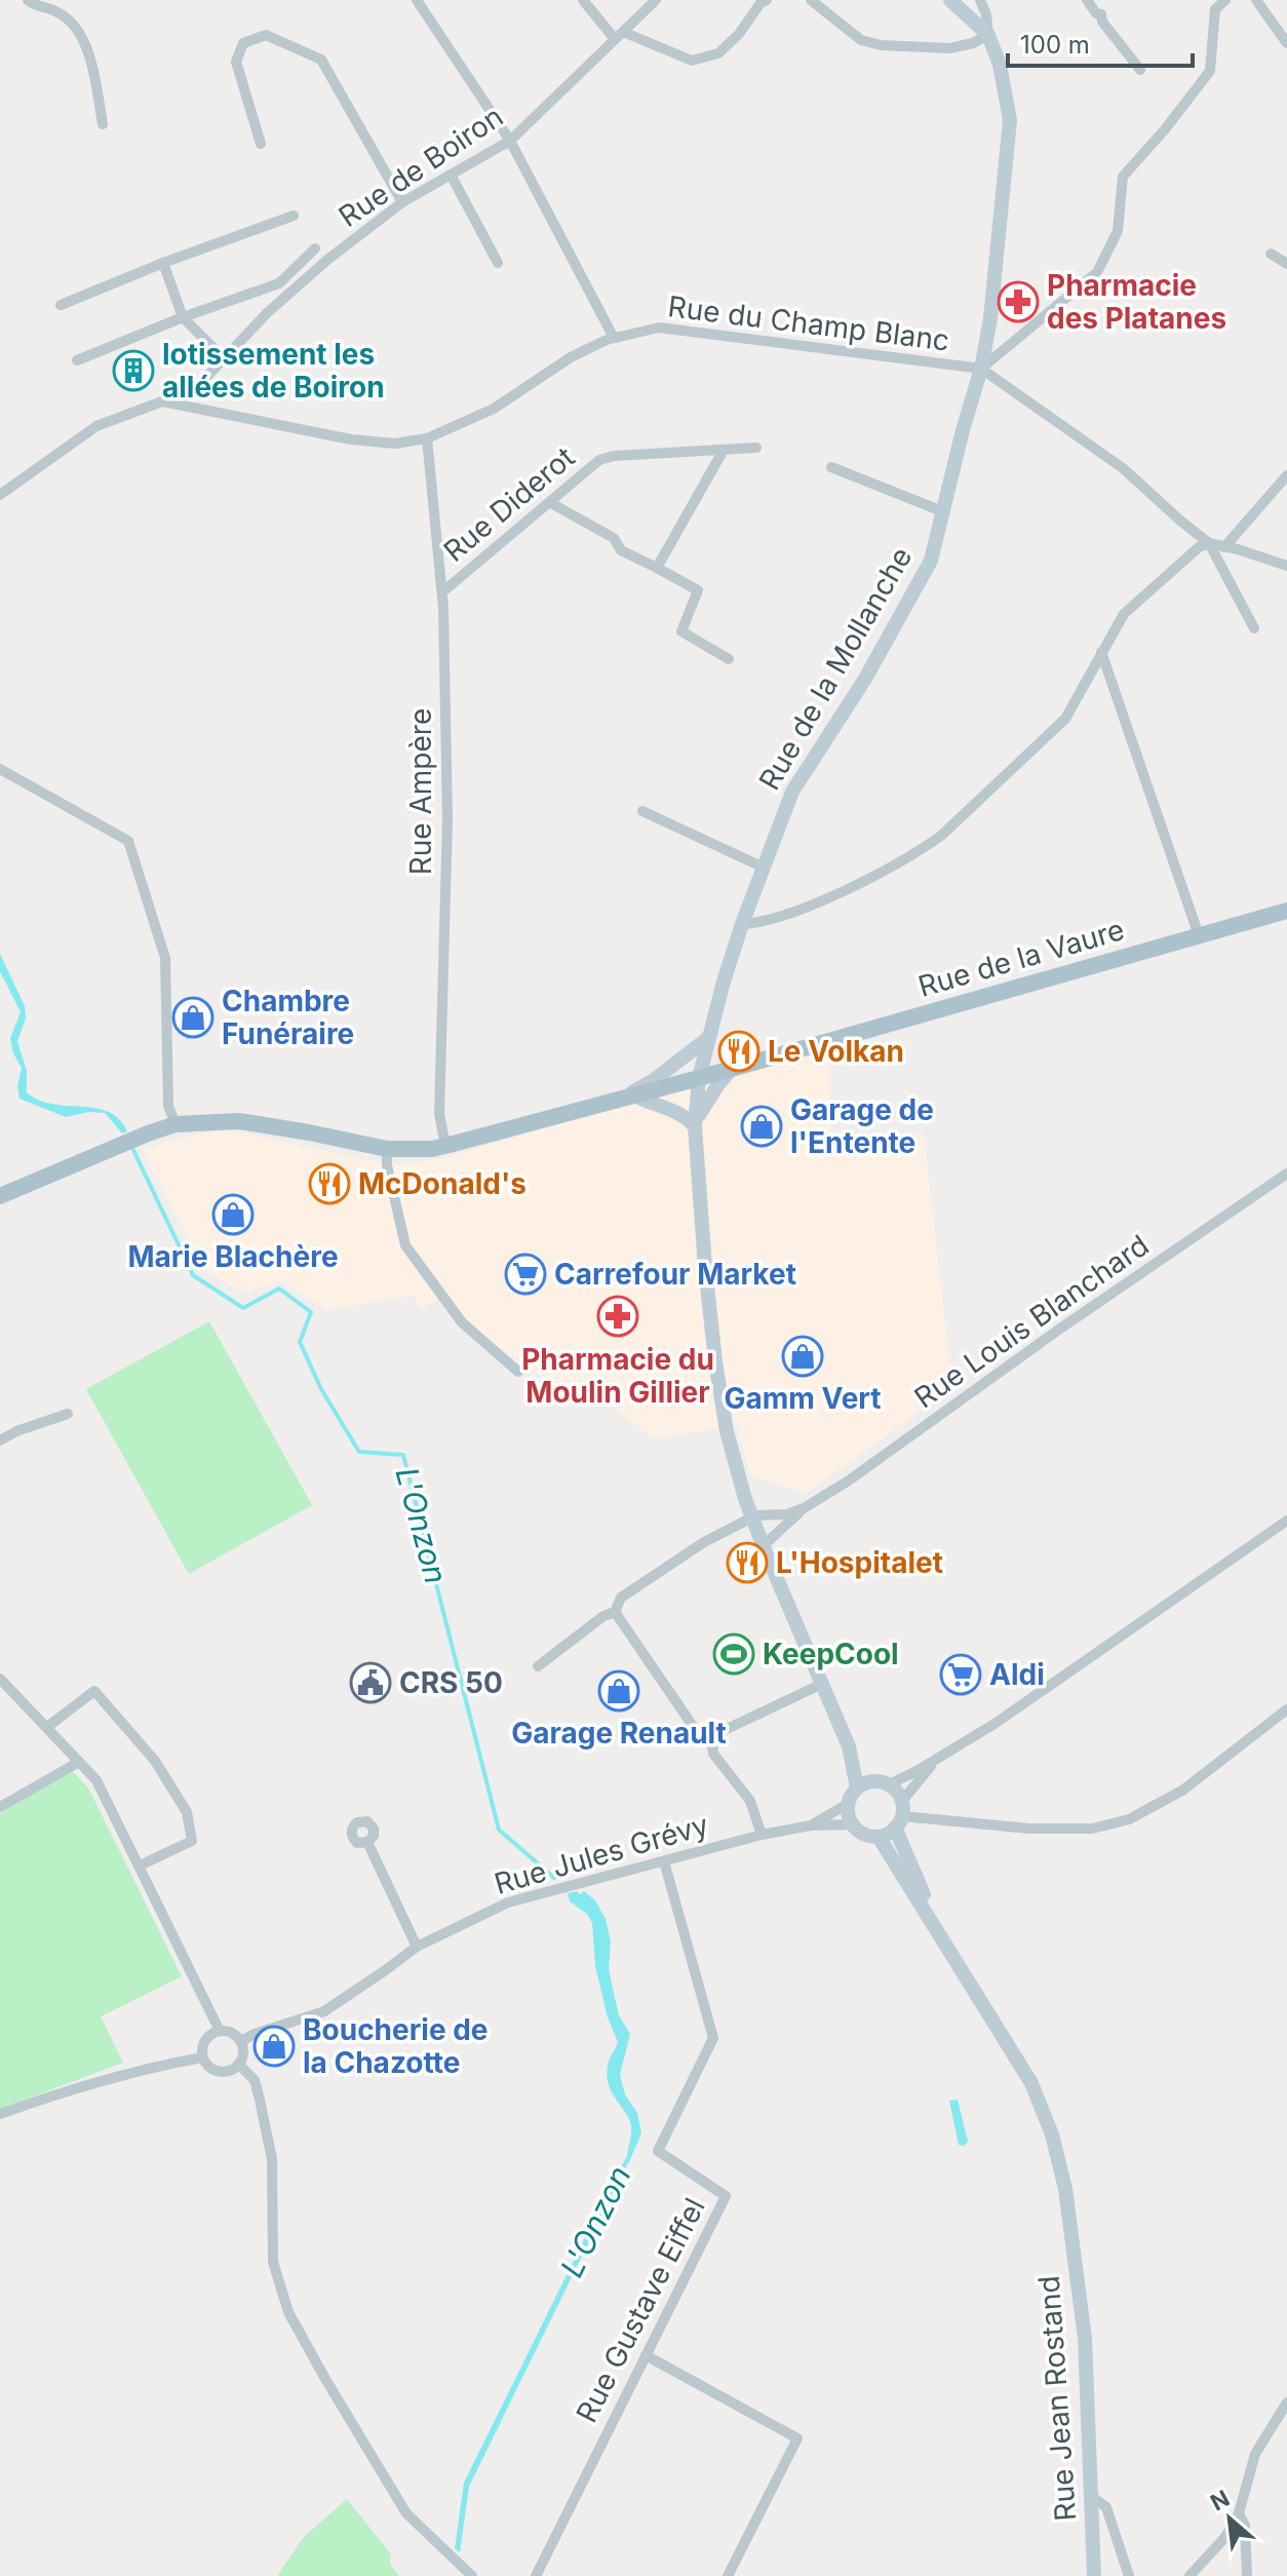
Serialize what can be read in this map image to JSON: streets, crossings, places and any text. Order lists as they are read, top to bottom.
{
  "streets": {
    "main road": ["Rue de la Mollanche", "Rue de la Vaure", "Rue Jean Rostand"],
    "street": [
      "Rue de Boiron",
      "Rue du Champ Blanc",
      "Rue Diderot",
      "Rue Ampère",
      "Rue Louis Blanchard",
      "Rue Jules Grévy",
      "Rue Gustave Eiffel"
    ]
  },
  "crossings": [
    ["Rue de Boiron", "Rue du Champ Blanc"],
    ["Rue du Champ Blanc", "Rue de la Mollanche"],
    ["Rue du Champ Blanc", "Rue Ampère"],
    ["Rue Diderot", "Rue Ampère"],
    ["Rue de la Mollanche", "Rue de la Vaure"],
    ["Rue de la Mollanche", "Rue Louis Blanchard"],
    ["Rue Jules Grévy", "Rue Gustave Eiffel"]
  ],
  "water": ["L'Onzon"],
  "places": {
    "pharmacy": ["Pharmacie des Platanes", "Pharmacie du Moulin Gillier"],
    "building": ["lotissement les allées de Boiron"],
    "shop": [
      "Chambre Funéraire",
      "Garage de l'Entente",
      "Marie Blachère",
      "Gamm Vert",
      "Garage Renault",
      "Boucherie de la Chazotte"
    ],
    "restaurant": ["Le Volkan", "McDonald's", "L'Hospitalet"],
    "supermarket": ["Carrefour Market", "Aldi"],
    "sports": ["KeepCool"],
    "public building": ["CRS 50"]
  },
  "scale_bar": "100 m",
  "north": "top left"
}
